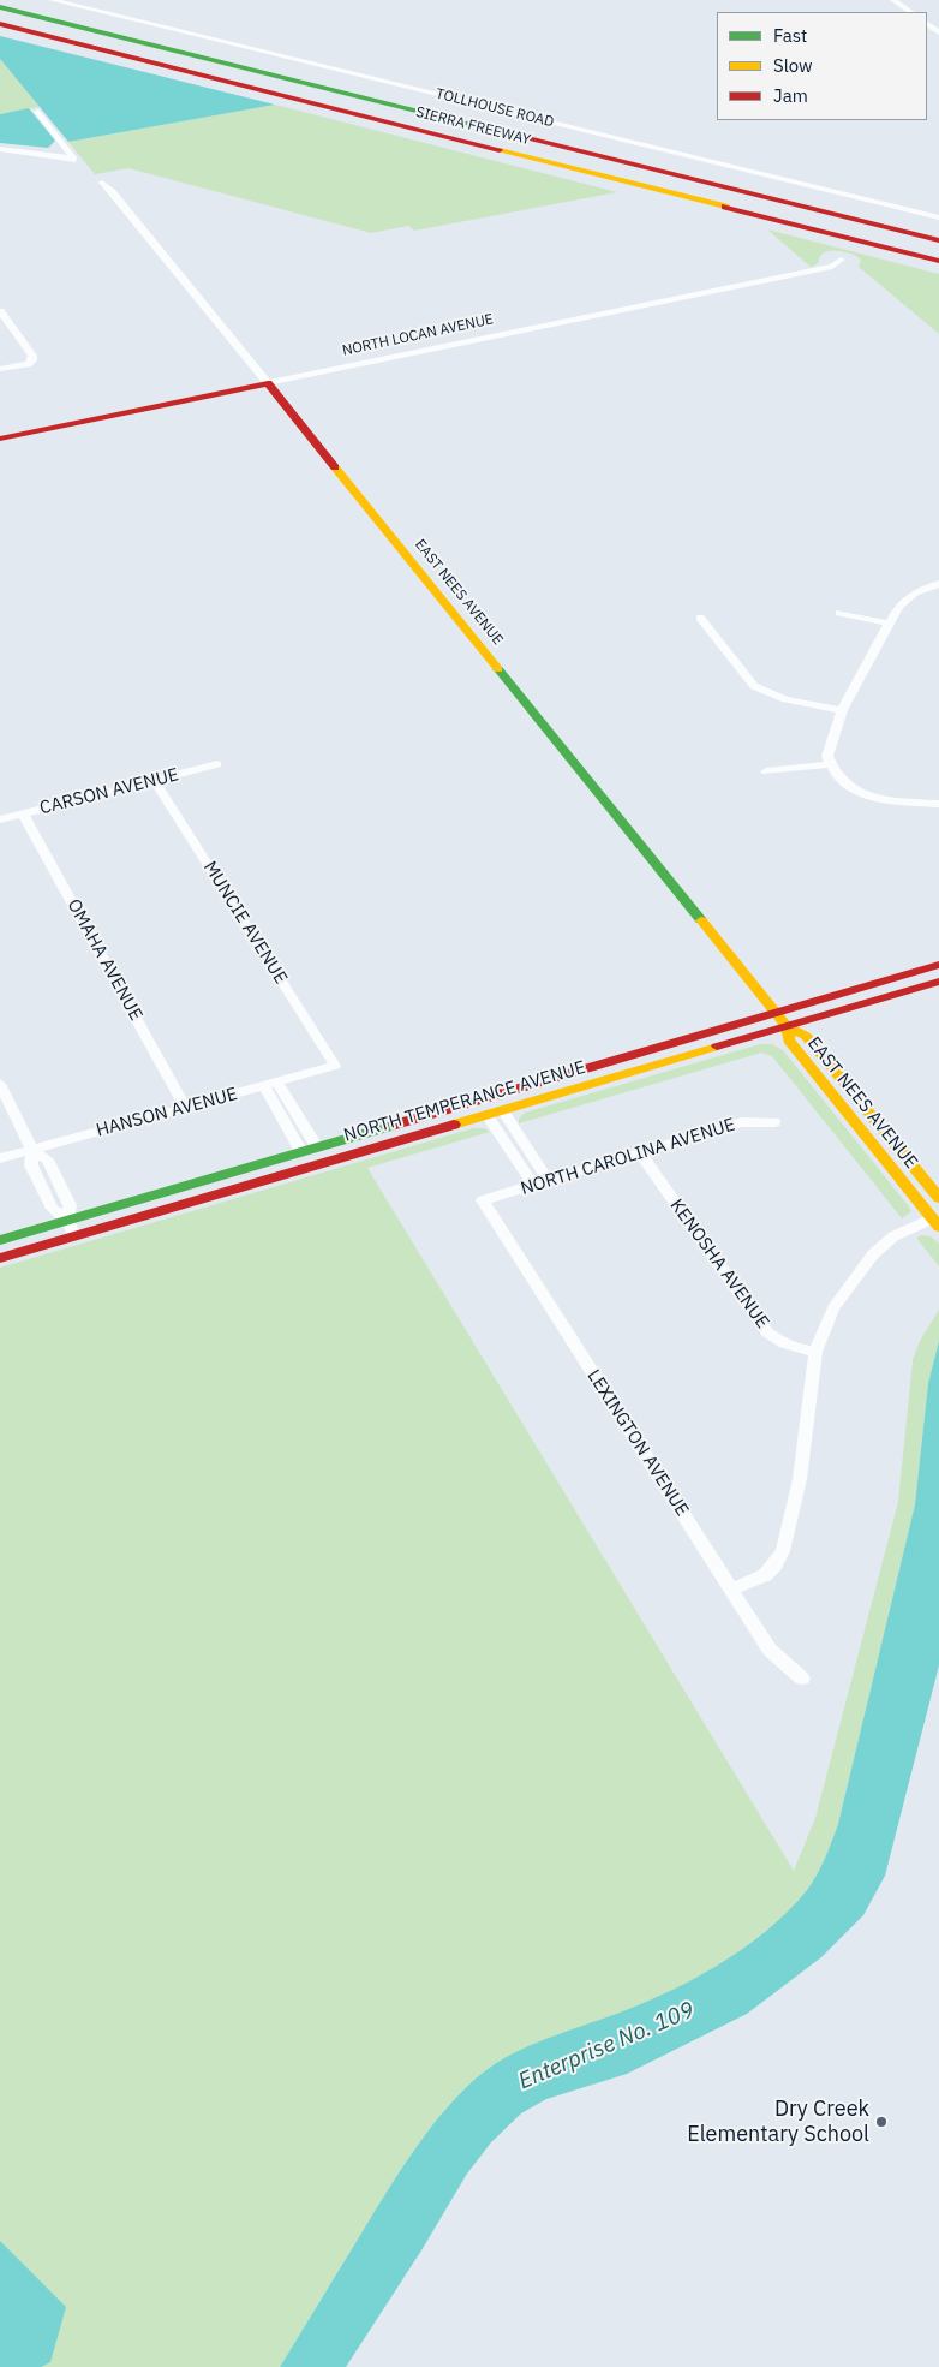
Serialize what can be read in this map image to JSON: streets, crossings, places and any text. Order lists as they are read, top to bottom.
{
  "streets": {
    "main road": [
      "SIERRA FREEWAY",
      "NORTH LOCAN AVENUE",
      "EAST NEES AVENUE",
      "NORTH TEMPERANCE AVENUE"
    ],
    "street": [
      "TOLLHOUSE ROAD",
      "CARSON AVENUE",
      "MUNCIE AVENUE",
      "OMAHA AVENUE",
      "HANSON AVENUE",
      "NORTH CAROLINA AVENUE",
      "KENOSHA AVENUE",
      "LEXINGTON AVENUE"
    ]
  },
  "crossings": [
    ["NORTH LOCAN AVENUE", "EAST NEES AVENUE"],
    ["EAST NEES AVENUE", "NORTH TEMPERANCE AVENUE"],
    ["CARSON AVENUE", "MUNCIE AVENUE"],
    ["CARSON AVENUE", "OMAHA AVENUE"],
    ["MUNCIE AVENUE", "HANSON AVENUE"],
    ["OMAHA AVENUE", "HANSON AVENUE"],
    ["NORTH CAROLINA AVENUE", "KENOSHA AVENUE"],
    ["NORTH CAROLINA AVENUE", "LEXINGTON AVENUE"]
  ],
  "water": ["Enterprise No. 109"],
  "places": ["Dry Creek Elementary School"],
  "legend": ["Fast", "Slow", "Jam"]
}
